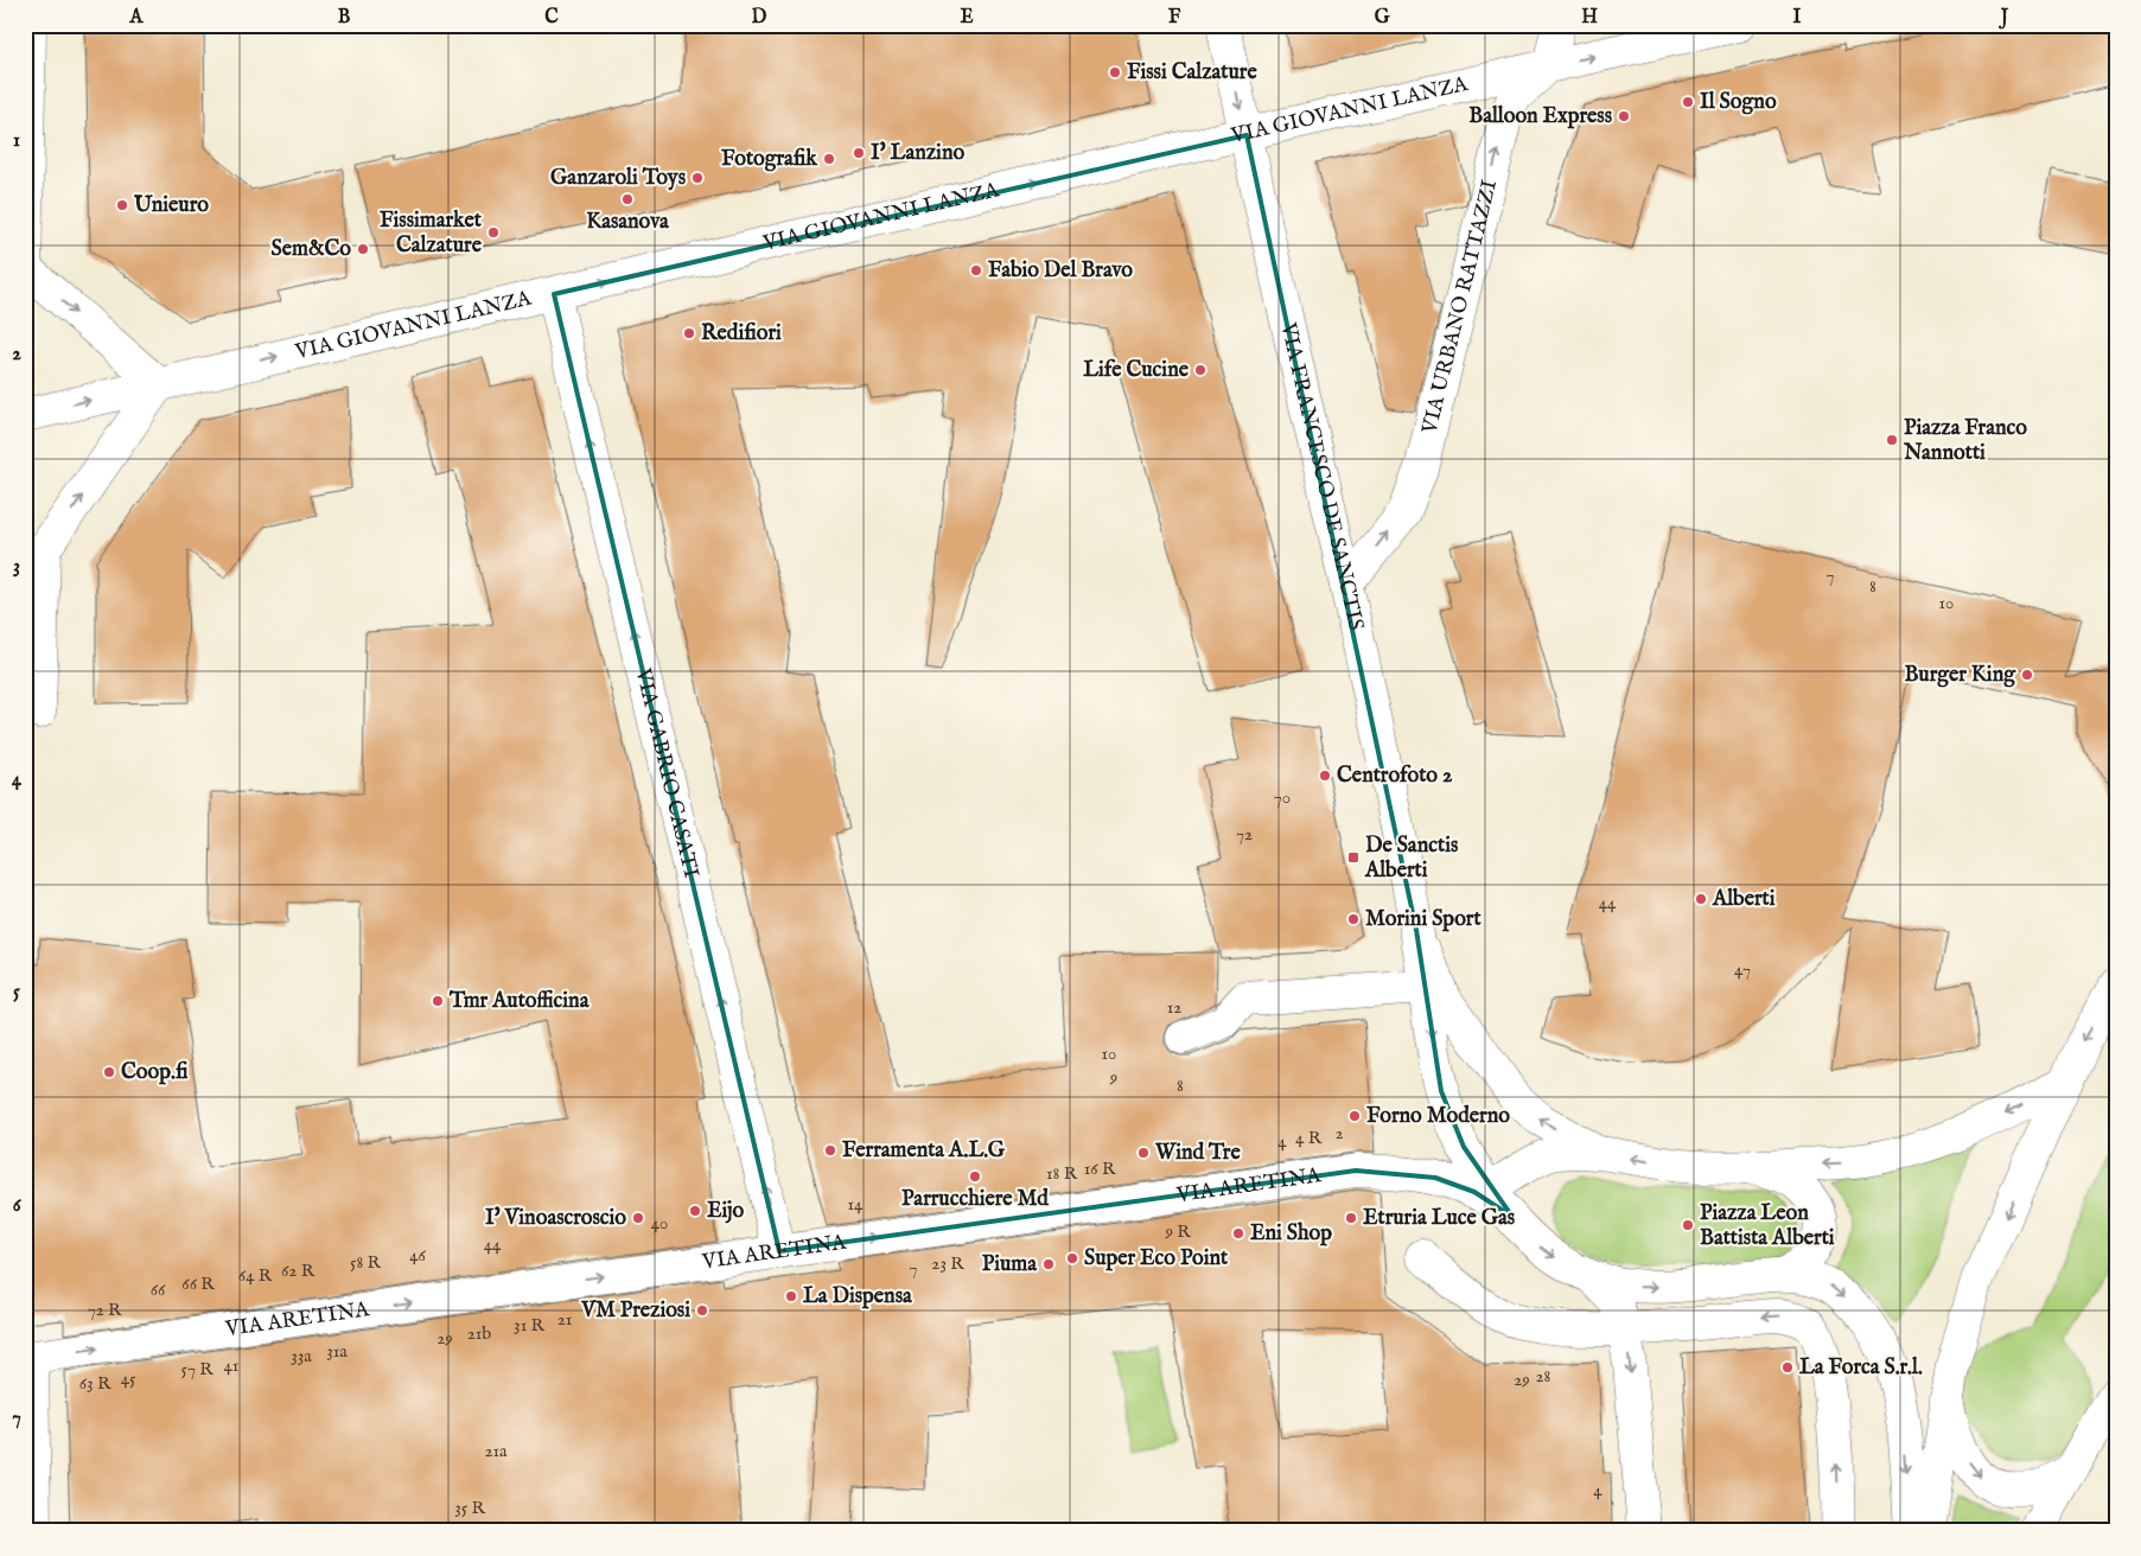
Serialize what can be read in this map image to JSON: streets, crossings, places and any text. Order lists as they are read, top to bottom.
{
  "streets": {
    "street": [
      "VIA GIOVANNI LANZA",
      "VIA URBANO RATTAZZI",
      "VIA FRANCESCO DE SANCTIS",
      "VIA GABRIO CASATI",
      "VIA ARETINA"
    ]
  },
  "crossings": [
    ["VIA GIOVANNI LANZA", "VIA URBANO RATTAZZI"],
    ["VIA GIOVANNI LANZA", "VIA FRANCESCO DE SANCTIS"],
    ["VIA GIOVANNI LANZA", "VIA GABRIO CASATI"],
    ["VIA URBANO RATTAZZI", "VIA FRANCESCO DE SANCTIS"],
    ["VIA GABRIO CASATI", "VIA ARETINA"]
  ],
  "one_way": [
    "VIA GIOVANNI LANZA",
    "VIA URBANO RATTAZZI",
    "VIA GABRIO CASATI",
    "VIA ARETINA"
  ],
  "places": {
    "other": [
      "Fissi Calzature",
      "Il Sogno",
      "Balloon Express",
      "I' Lanzino",
      "Fotografik",
      "Ganzaroli Toys",
      "Kasanova",
      "Unieuro",
      "Fissimarket Calzature",
      "Sem&Co",
      "Fabio Del Bravo",
      "Redifiori",
      "Life Cucine",
      "Piazza Franco Nannotti",
      "Burger King",
      "Centrofoto 2",
      "Alberti",
      "Morini Sport",
      "Tmr Autofficina",
      "Coop.fi",
      "Forno Moderno",
      "Ferramenta A.L.G",
      "Wind Tre",
      "Parrucchiere Md",
      "Eijo",
      "I' Vinoascroscio",
      "Etruria Luce Gas",
      "Piazza Leon Battista Alberti",
      "Eni Shop",
      "Super Eco Point",
      "Piuma",
      "La Dispensa",
      "VM Preziosi",
      "La Forca S.r.l."
    ],
    "transit": ["De Sanctis Alberti"]
  },
  "house_numbers": [
    "7",
    "8",
    "10",
    "70",
    "72",
    "44",
    "47",
    "12",
    "10",
    "9",
    "8",
    "2",
    "4 R",
    "4",
    "16 R",
    "18 R",
    "14",
    "40",
    "9 R",
    "44",
    "46",
    "58 R",
    "23 R",
    "7",
    "62 R",
    "64 R",
    "66 R",
    "66",
    "72 R",
    "21",
    "31 R",
    "21b",
    "29",
    "31a",
    "33a",
    "41",
    "57 R",
    "28",
    "45",
    "29",
    "63 R",
    "21a",
    "4",
    "35 R"
  ],
  "grid": {
    "columns": [
      "A",
      "B",
      "C",
      "D",
      "E",
      "F",
      "G",
      "H",
      "I",
      "J"
    ],
    "rows": [
      "1",
      "2",
      "3",
      "4",
      "5",
      "6",
      "7"
    ]
  }
}
